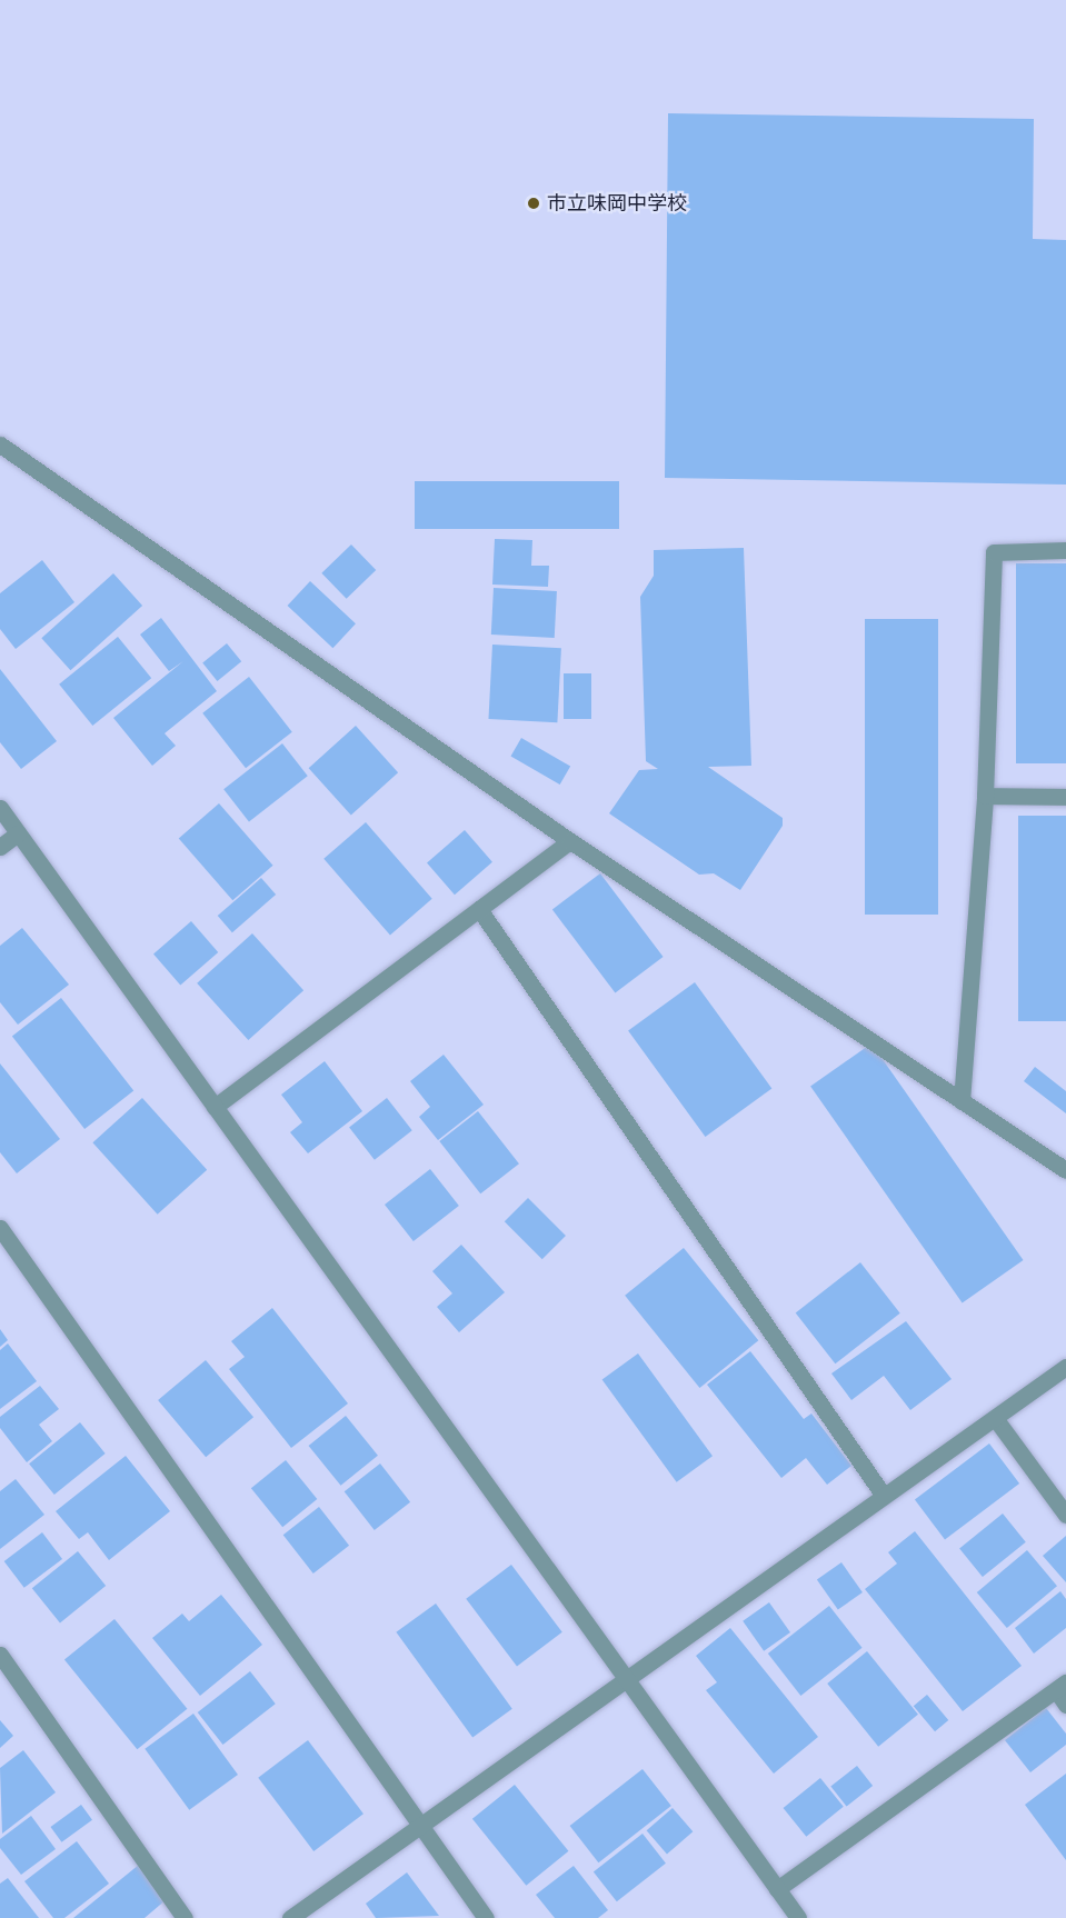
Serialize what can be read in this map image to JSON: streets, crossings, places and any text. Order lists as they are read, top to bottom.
{
  "places": ["市立味岡中学校"]
}
